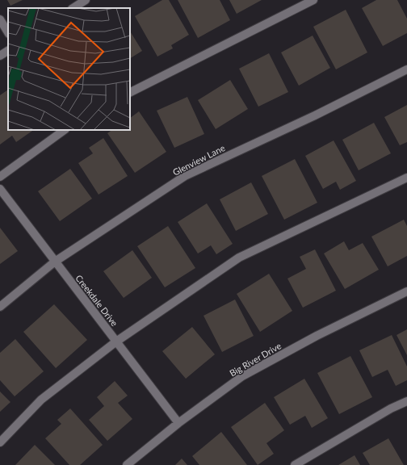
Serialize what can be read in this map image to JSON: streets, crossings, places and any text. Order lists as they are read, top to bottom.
{
  "streets": {
    "street": ["Glenview Lane", "Creekdale Drive", "Big River Drive"]
  },
  "crossings": [
    ["Glenview Lane", "Creekdale Drive"],
    ["Creekdale Drive", "Big River Drive"]
  ]
}
